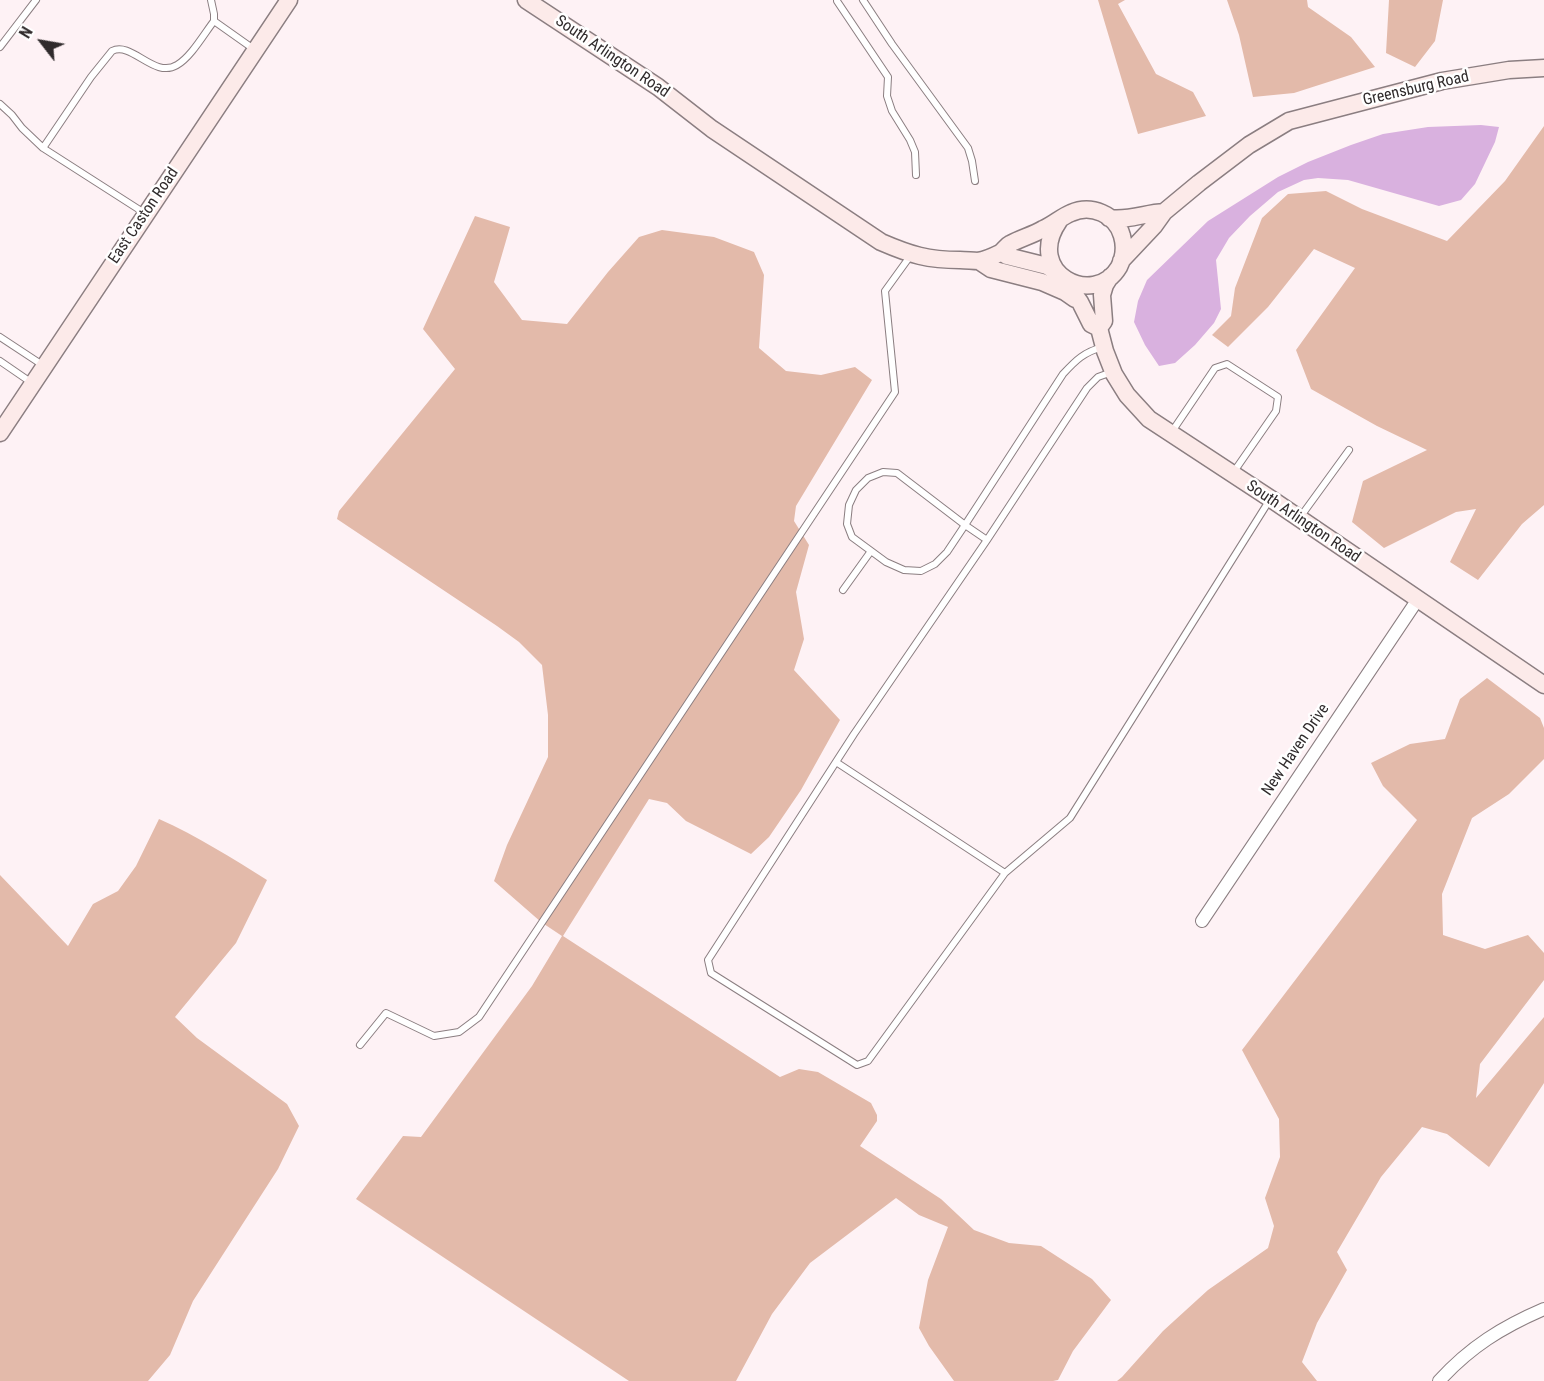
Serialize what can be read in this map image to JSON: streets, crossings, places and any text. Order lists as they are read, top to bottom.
{
  "streets": {
    "main road": ["South Arlington Road", "Greensburg Road", "East Caston Road"],
    "street": ["New Haven Drive"]
  },
  "crossings": [
    ["South Arlington Road", "Greensburg Road"],
    ["South Arlington Road", "New Haven Drive"]
  ],
  "north": "top left"
}
